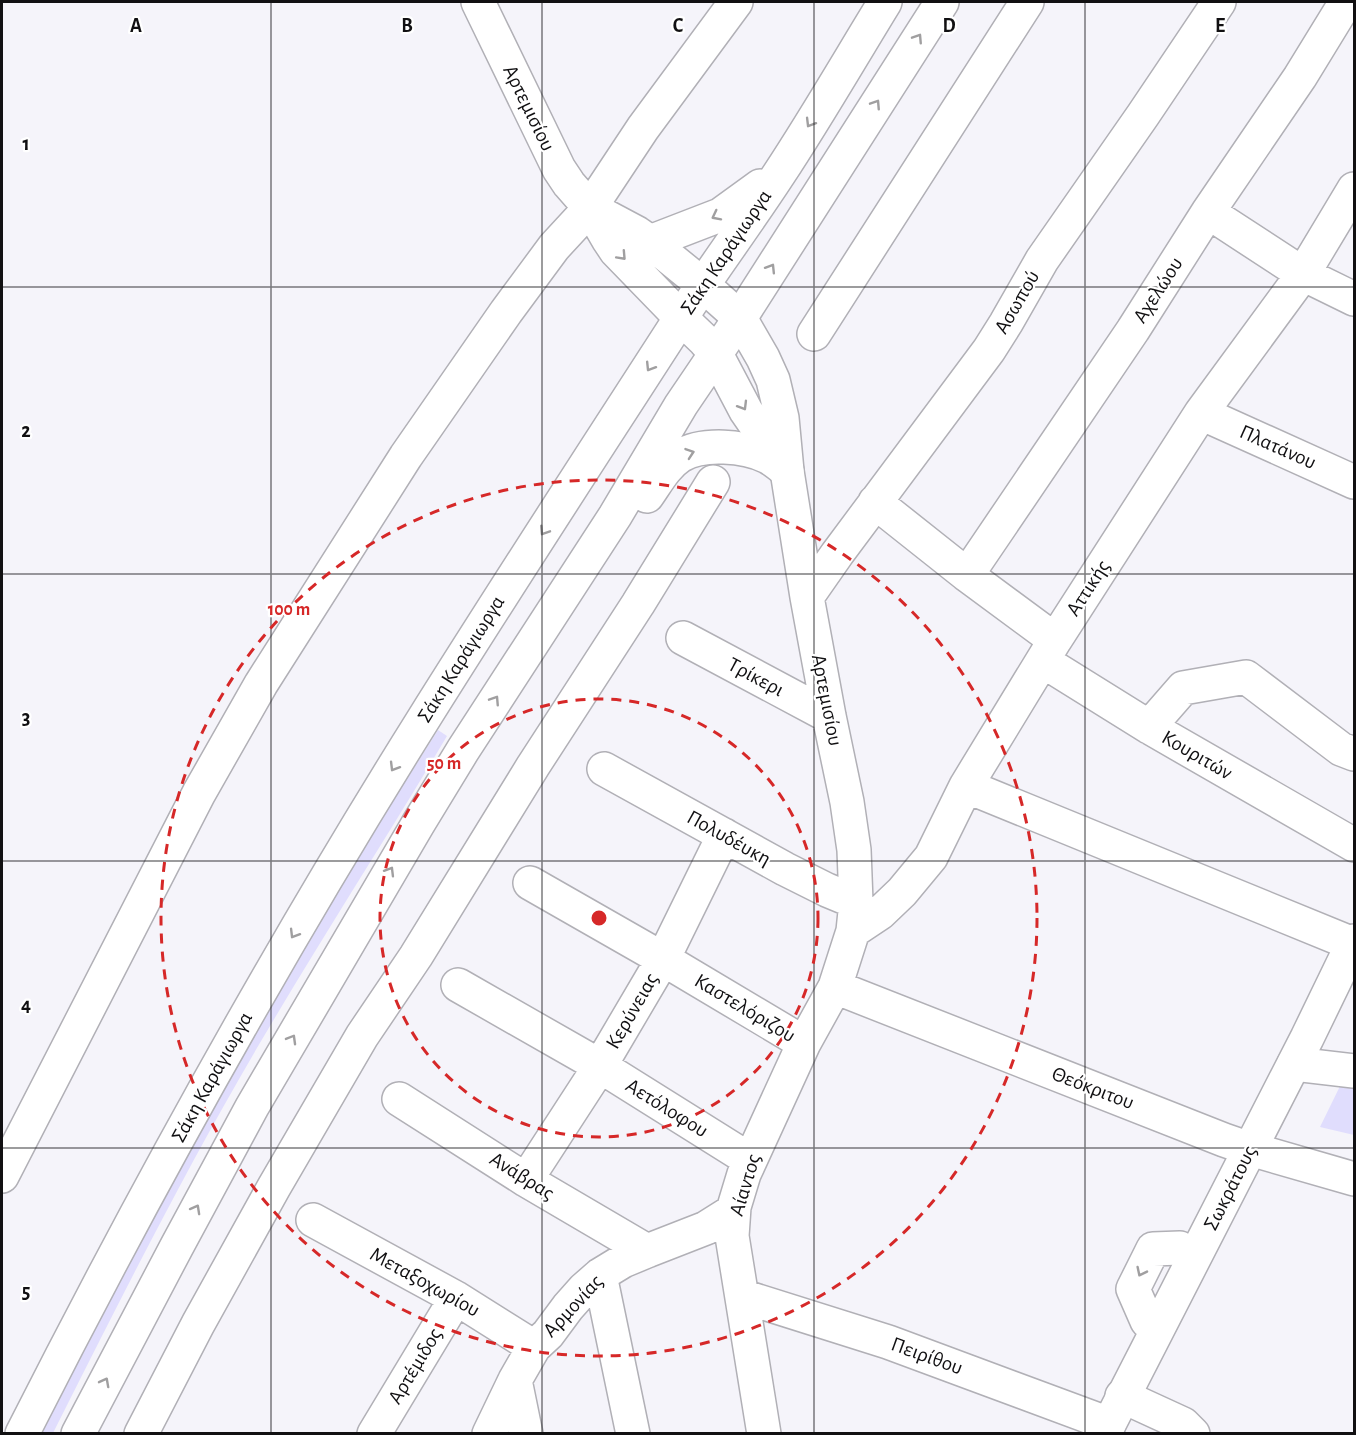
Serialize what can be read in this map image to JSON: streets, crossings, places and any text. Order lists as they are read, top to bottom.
{
  "streets": {
    "street": [
      "Αρτεμισίου",
      "Σάκη Καράγιωργα",
      "Αχελώου",
      "Ασωπού",
      "Πλατάνου",
      "Αττικής",
      "Τρίκερι",
      "Κουριτών",
      "Πολυδέυκη",
      "Καστελόριζου",
      "Κερύνειας",
      "Θεόκριτου",
      "Αετόλοφου",
      "Ανάβρας",
      "Αίαντoς",
      "Σωκράτους",
      "Μεταξοχωρίου",
      "Αρμονίας",
      "Πειρίθου",
      "Αρτέμιδος"
    ]
  },
  "crossings": [
    ["Αρτεμισίου", "Σάκη Καράγιωργα"],
    ["Αρτεμισίου", "Ασωπού"],
    ["Αρτεμισίου", "Αττικής"],
    ["Αρτεμισίου", "Τρίκερι"],
    ["Αρτεμισίου", "Πολυδέυκη"],
    ["Αχελώου", "Κουριτών"],
    ["Ασωπού", "Κουριτών"],
    ["Πλατάνου", "Αττικής"],
    ["Αττικής", "Κουριτών"],
    ["Αττικής", "Πολυδέυκη"],
    ["Πολυδέυκη", "Κερύνειας"],
    ["Καστελόριζου", "Κερύνειας"],
    ["Καστελόριζου", "Αίαντoς"],
    ["Κερύνειας", "Αετόλοφου"],
    ["Κερύνειας", "Ανάβρας"],
    ["Θεόκριτου", "Αίαντoς"],
    ["Θεόκριτου", "Σωκράτους"],
    ["Αετόλοφου", "Αίαντoς"],
    ["Ανάβρας", "Αρμονίας"],
    ["Αίαντoς", "Αρμονίας"],
    ["Αίαντoς", "Πειρίθου"],
    ["Σωκράτους", "Πειρίθου"],
    ["Μεταξοχωρίου", "Αρμονίας"],
    ["Μεταξοχωρίου", "Αρτέμιδος"]
  ],
  "grid": {
    "columns": [
      "A",
      "B",
      "C",
      "D",
      "E"
    ],
    "rows": [
      "1",
      "2",
      "3",
      "4",
      "5"
    ]
  },
  "rings": ["100 m", "50 m"]
}
